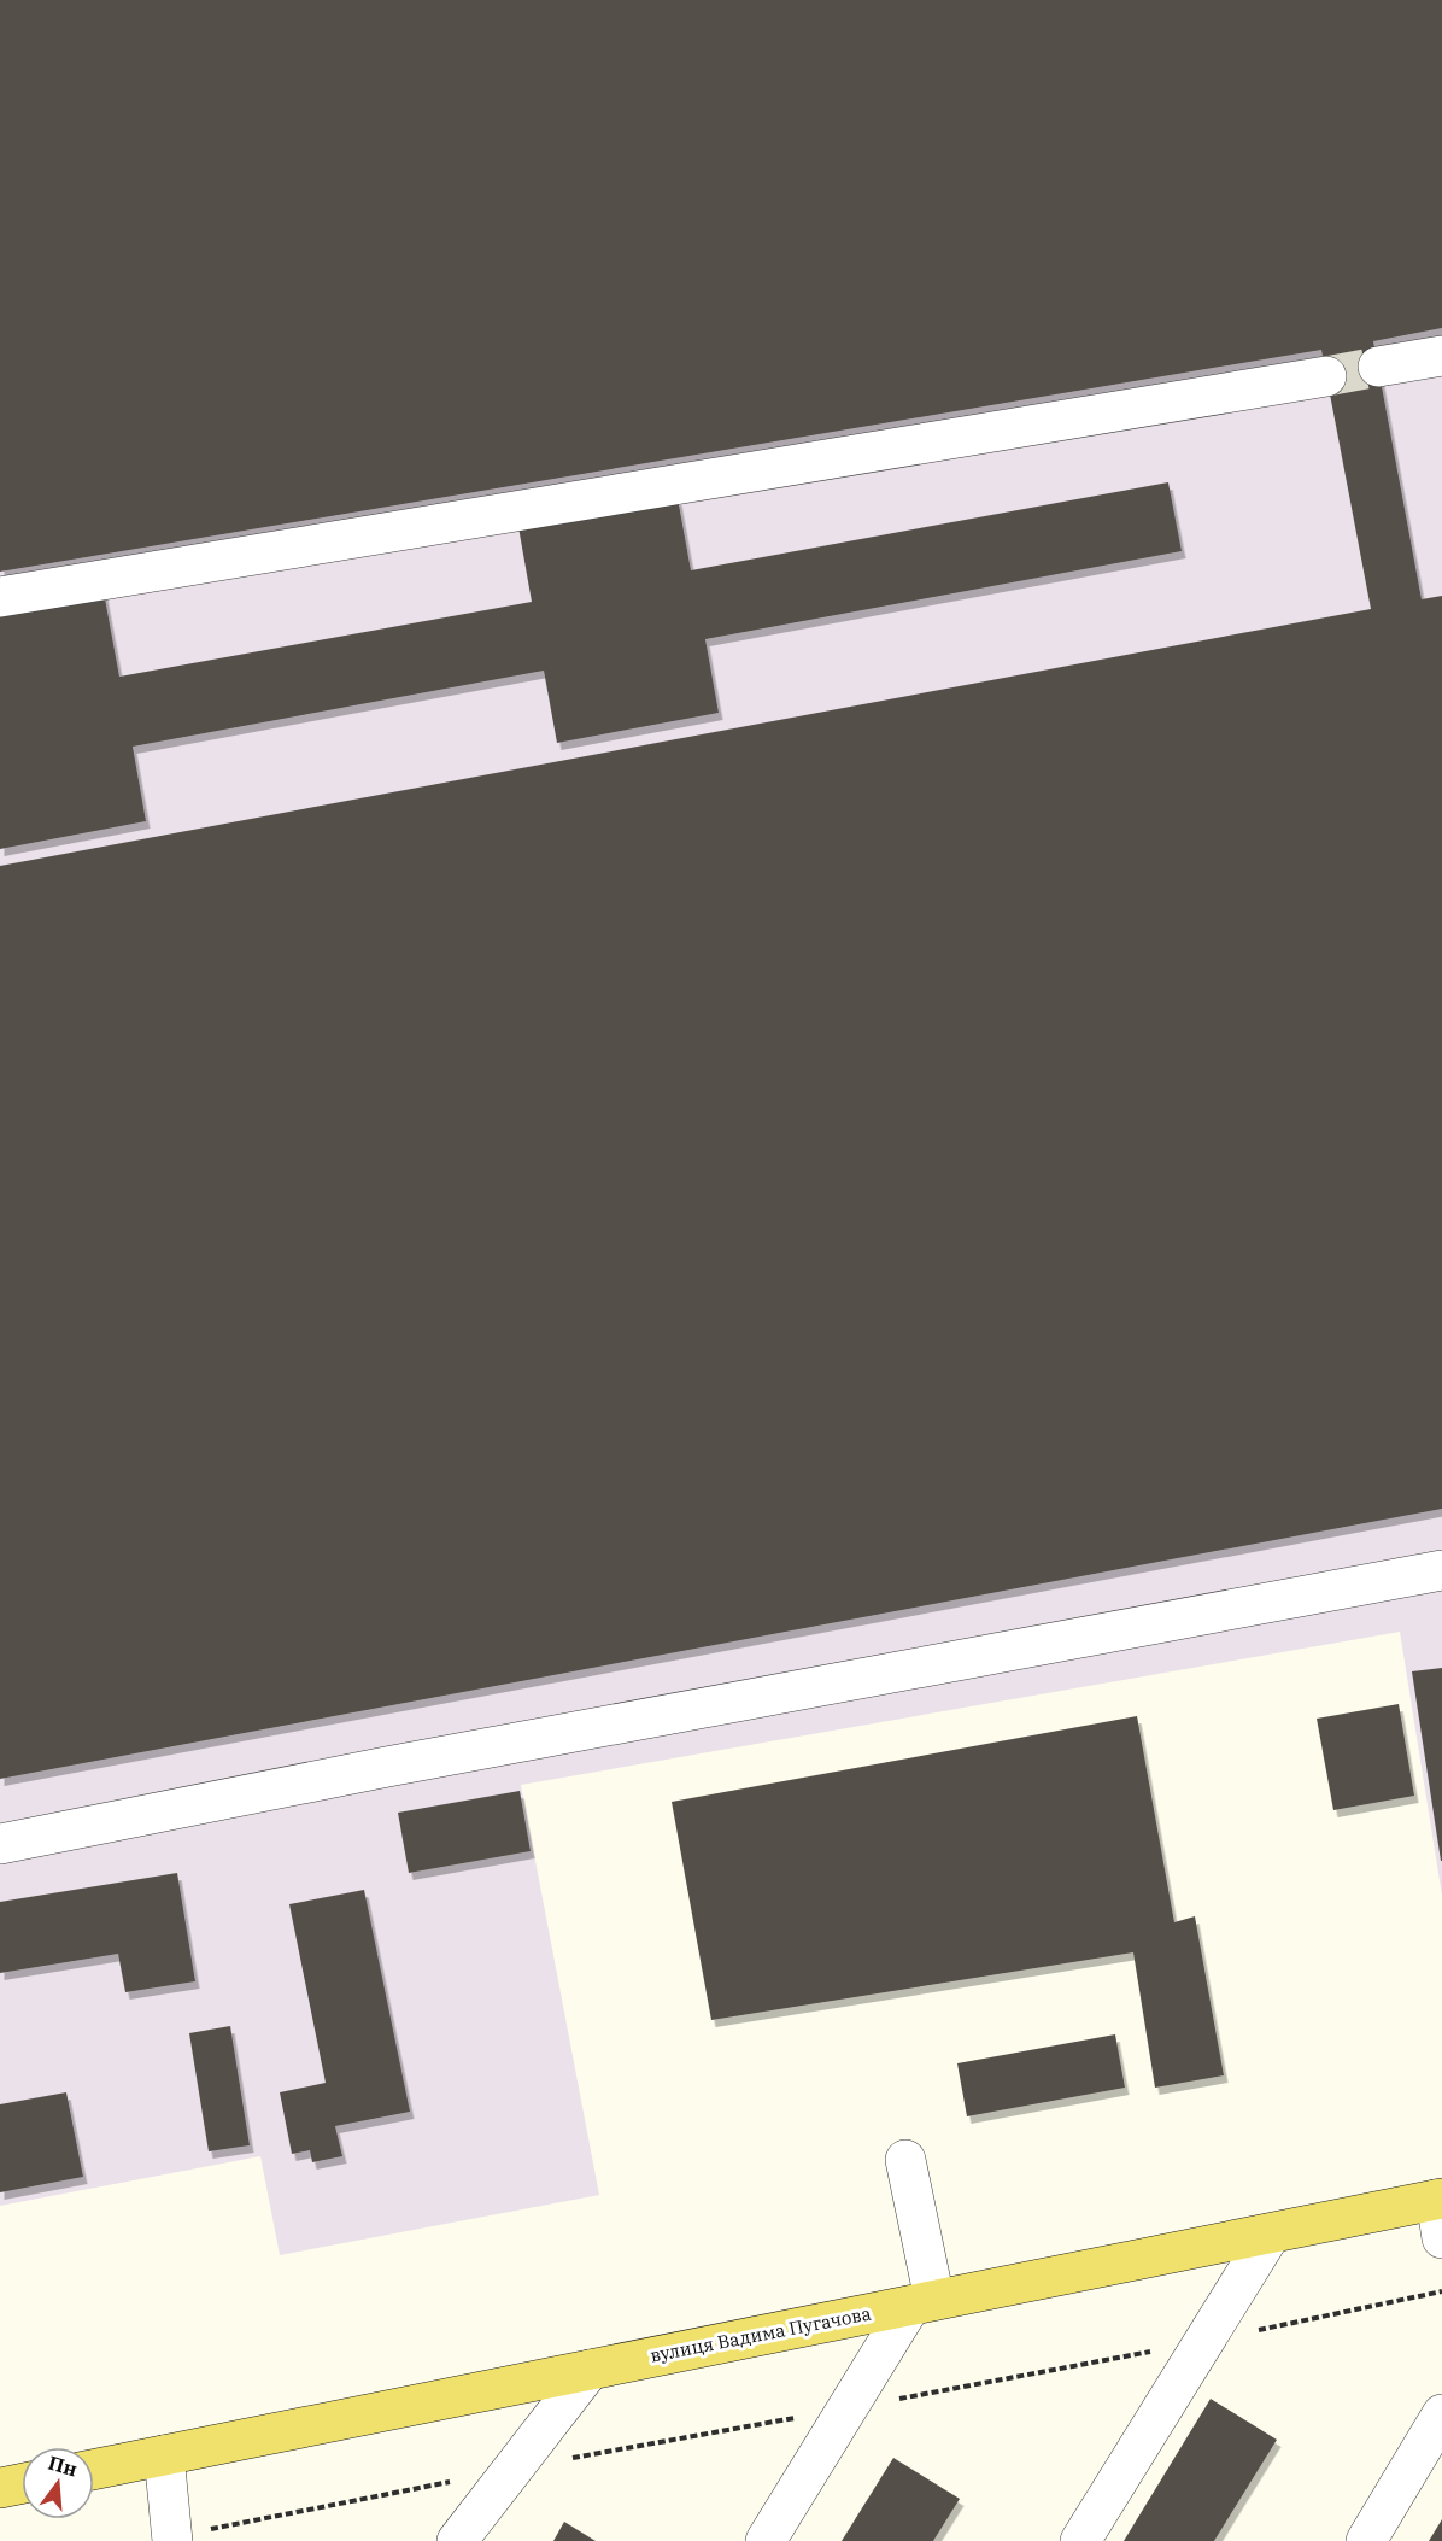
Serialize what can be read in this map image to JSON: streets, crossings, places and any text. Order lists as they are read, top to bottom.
{
  "streets": {
    "main road": ["вулиця Вадима Пугачова"]
  },
  "north": "top"
}
